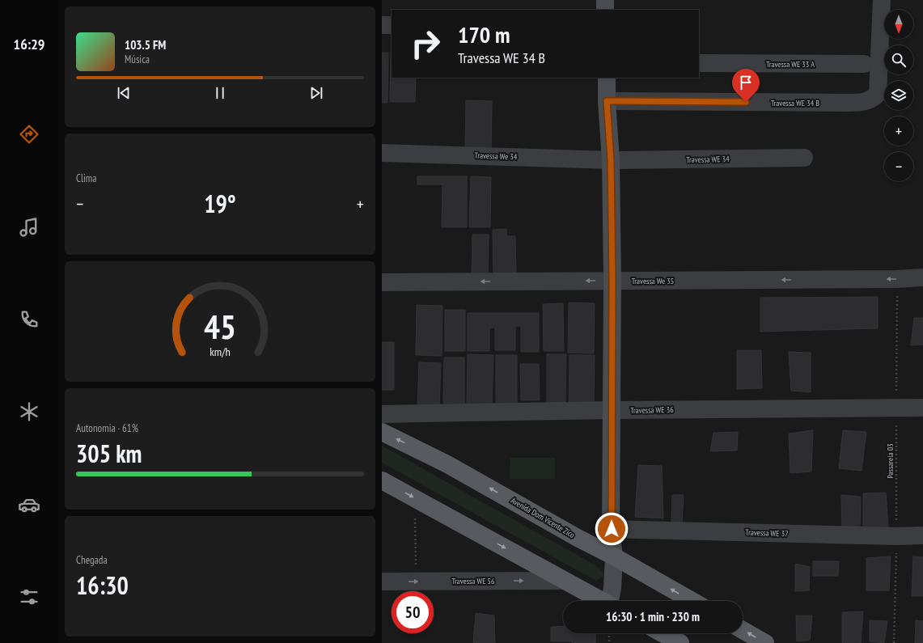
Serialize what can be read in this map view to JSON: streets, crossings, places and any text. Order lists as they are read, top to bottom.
{
  "streets": {
    "main road": ["Avenida Dom Vicente Zico"],
    "street": [
      "Travessa WE 33 A",
      "Travessa WE 34 B",
      "Travessa We 34",
      "Travessa WE 34",
      "Travessa We 35",
      "Travessa WE 36",
      "Travessa WE 37",
      "Travessa WE 56"
    ],
    "path": ["Passarela 03"]
  },
  "crossings": [
    ["Travessa WE 33 A", "Travessa WE 34 B"],
    ["Travessa We 34", "Travessa WE 34"],
    ["Travessa We 35", "Passarela 03"],
    ["Travessa WE 36", "Passarela 03"],
    ["Passarela 03", "Travessa WE 37"]
  ],
  "one_way": ["Travessa We 35", "Travessa WE 56"],
  "north": "bottom",
  "page": {
    "tabs": "16:29",
    "map_buttons": ["+", "−"],
    "turn": ["170 m", "Travessa WE 34 B"],
    "song": ["103.5 FM", "Música"],
    "tile": [
      "Clima",
      ["Autonomia · 61%", "305 km"],
      ["Chegada", "16:30"]
    ],
    "heat": ["−", "19°", "+"],
    "limit": "50",
    "trip": "16:30 · 1 min · 230 m",
    "gauge": ["45", "km/h"]
  }
}
